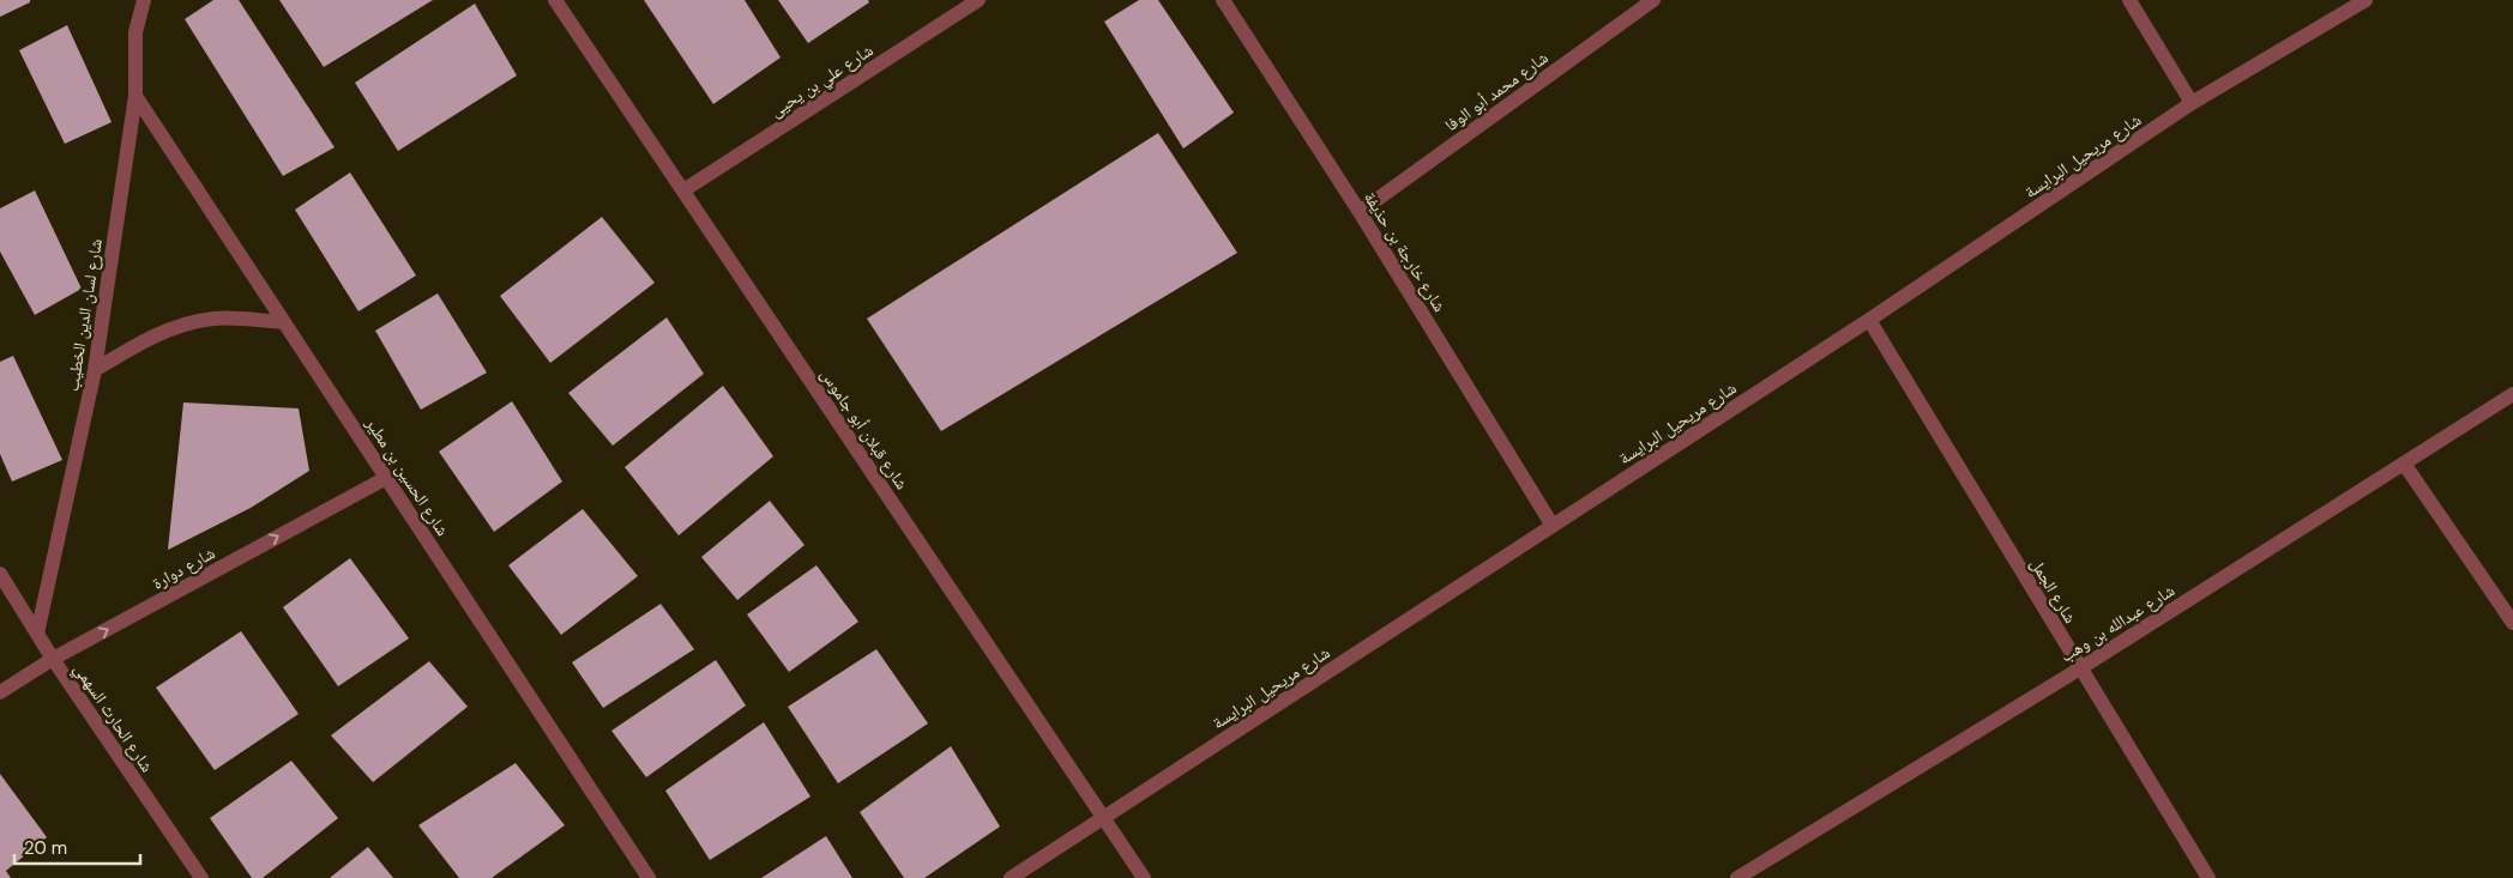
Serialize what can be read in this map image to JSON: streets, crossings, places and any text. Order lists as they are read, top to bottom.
{
  "streets": {
    "street": [
      "شارع علي بن يحيى",
      "شارع محمد أبو الوفا",
      "شارع مريحيل البرايسة",
      "شارع خارجة بن حذيفة",
      "شارع لسان الدين الخطيب",
      "شارع قبلان أبو جاموس",
      "شارع الحسين بن مطير",
      "شارع دوارة",
      "شارع الجمل",
      "شارع عبدالله بن وهب",
      "شارع الحارث السهمي"
    ]
  },
  "crossings": [
    ["شارع علي بن يحيى", "شارع قبلان أبو جاموس"],
    ["شارع محمد أبو الوفا", "شارع خارجة بن حذيفة"],
    ["شارع مريحيل البرايسة", "شارع خارجة بن حذيفة"],
    ["شارع مريحيل البرايسة", "شارع قبلان أبو جاموس"],
    ["شارع مريحيل البرايسة", "شارع الجمل"],
    ["شارع لسان الدين الخطيب", "شارع الحسين بن مطير"],
    ["شارع لسان الدين الخطيب", "شارع الحارث السهمي"],
    ["شارع الحسين بن مطير", "شارع دوارة"],
    ["شارع دوارة", "شارع الحارث السهمي"],
    ["شارع الجمل", "شارع عبدالله بن وهب"]
  ],
  "one_way": ["شارع دوارة"],
  "scale_bar": "20 m"
}
